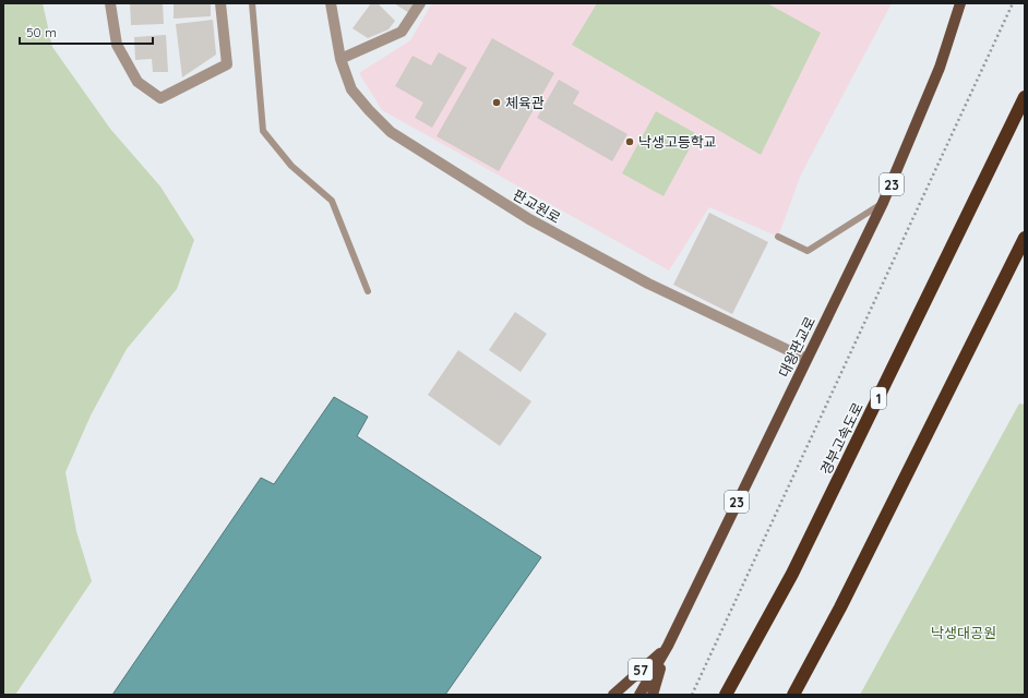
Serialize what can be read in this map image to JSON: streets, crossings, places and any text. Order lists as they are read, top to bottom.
{
  "streets": {
    "highway": ["1", "경부고속도로"],
    "main road": ["23", "대왕판교로", "57"],
    "street": ["판교원로"]
  },
  "crossings": [
    ["판교원로", "대왕판교로"],
    ["대왕판교로", "57"]
  ],
  "parks": ["낙생대공원"],
  "places": ["체육관", "낙생고등학교"],
  "scale_bar": "50 m"
}
